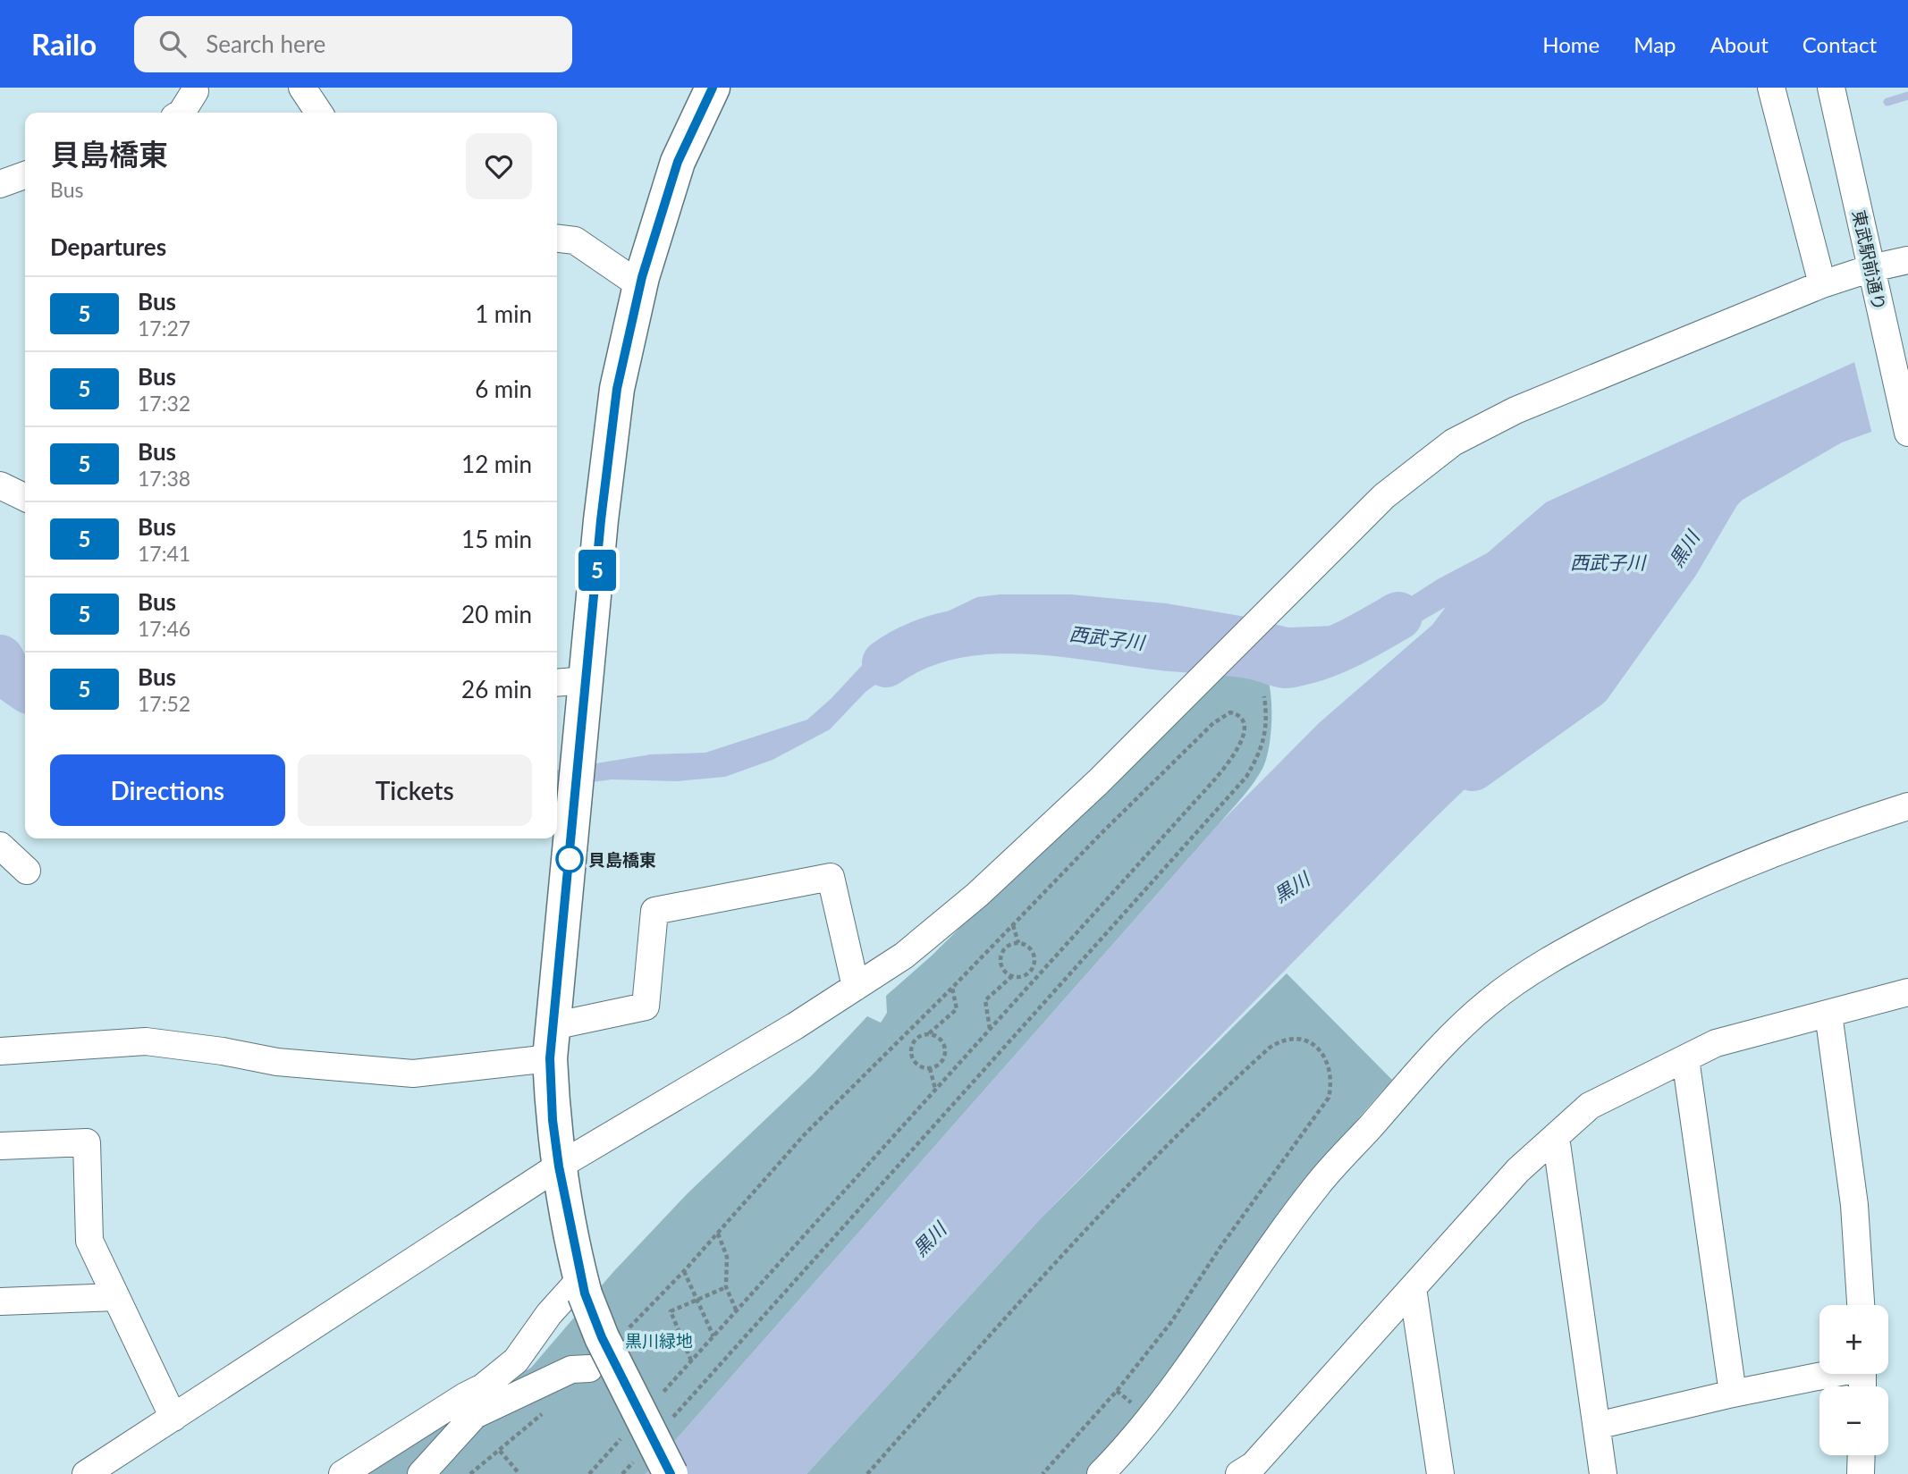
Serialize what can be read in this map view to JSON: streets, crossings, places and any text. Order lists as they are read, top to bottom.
{
  "streets": {
    "street": ["東武駅前通り"]
  },
  "water": ["黒川", "西武子川"],
  "parks": ["黒川緑地"],
  "places": ["貝島橋東"],
  "lines": ["bus line 5"],
  "page": {
    "header": "Railo",
    "search": "Search here",
    "nav": [
      "Home",
      "Map",
      "About",
      "Contact"
    ],
    "on_map": "5",
    "heading": [
      ["貝島橋東", "Bus"],
      "Departures"
    ],
    "list": [
      {
        "mark": "5",
        "name": "Bus",
        "note": "17:27",
        "value": "1 min"
      },
      {
        "mark": "5",
        "name": "Bus",
        "note": "17:32",
        "value": "6 min"
      },
      {
        "mark": "5",
        "name": "Bus",
        "note": "17:38",
        "value": "12 min"
      },
      {
        "mark": "5",
        "name": "Bus",
        "note": "17:41",
        "value": "15 min"
      },
      {
        "mark": "5",
        "name": "Bus",
        "note": "17:46",
        "value": "20 min"
      },
      {
        "mark": "5",
        "name": "Bus",
        "note": "17:52",
        "value": "26 min"
      }
    ],
    "buttons": ["Directions", "Tickets"],
    "map_buttons": ["+", "−"]
  }
}
